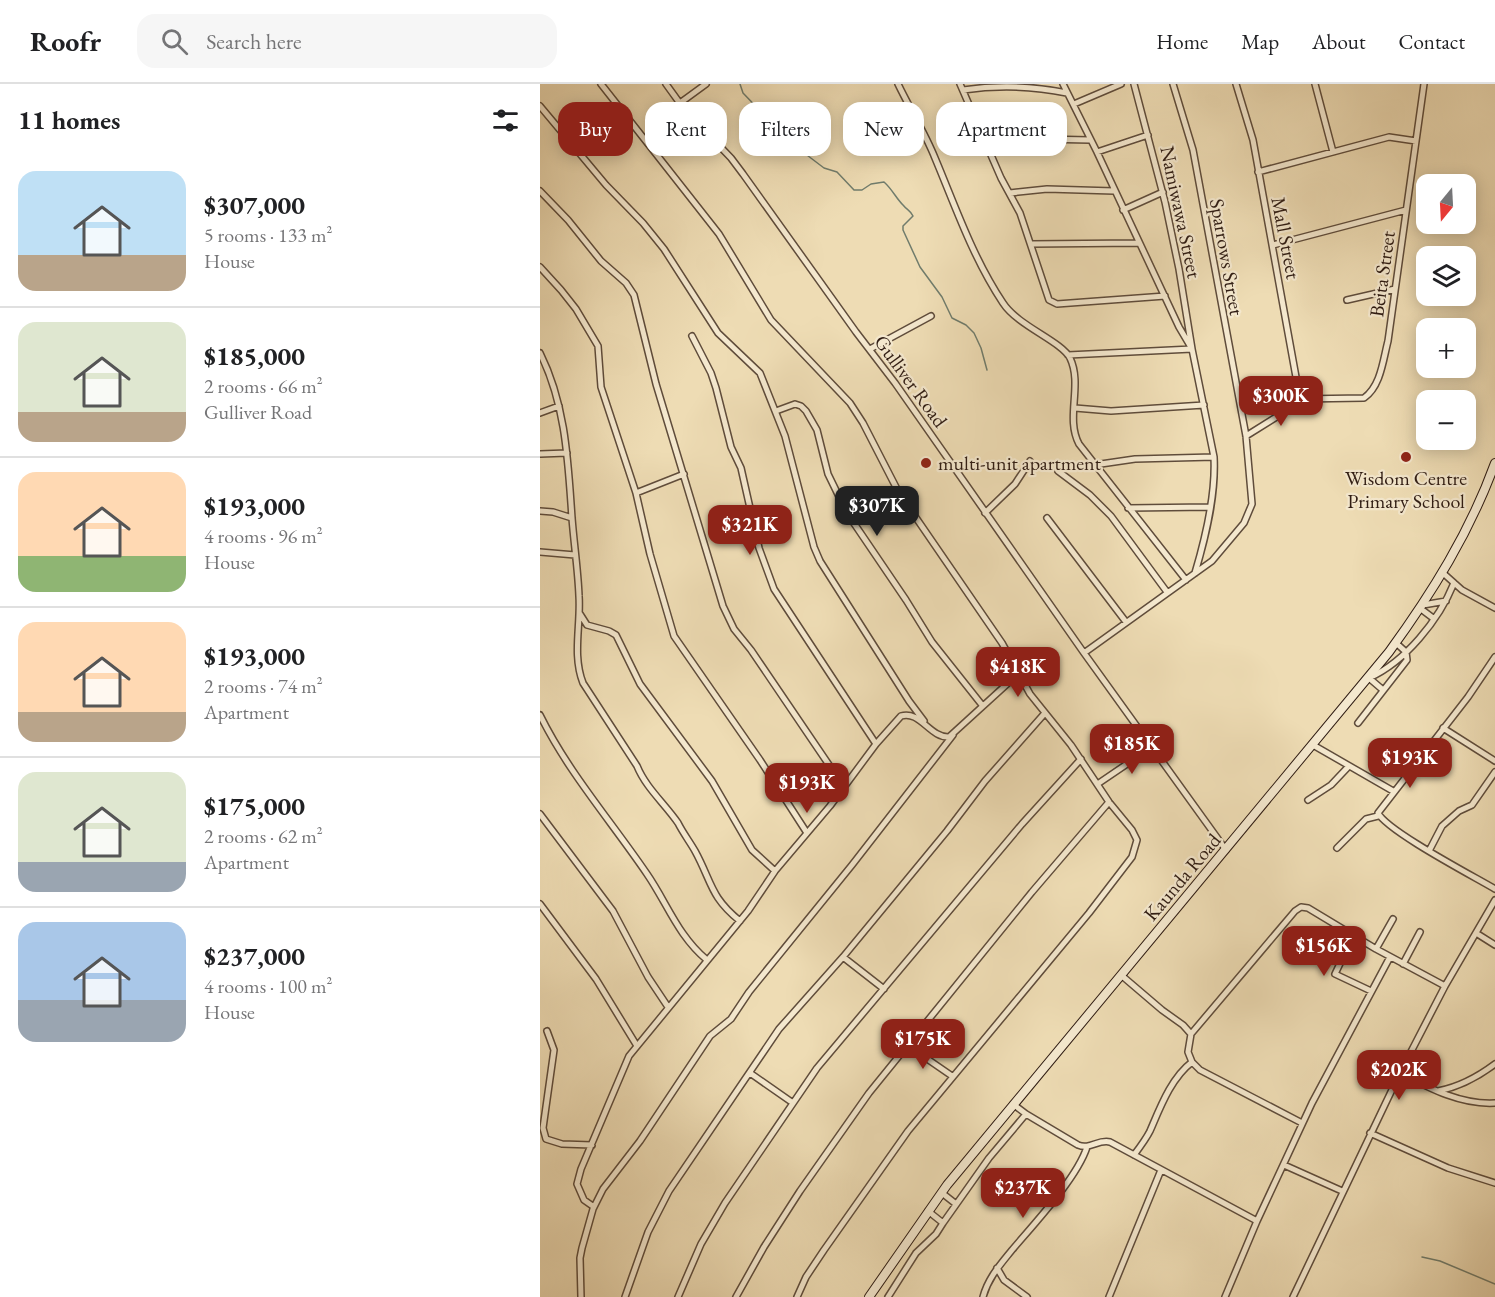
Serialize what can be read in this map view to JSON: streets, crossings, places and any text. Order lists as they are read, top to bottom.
{
  "streets": {
    "main road": ["Kaunda Road"],
    "street": [
      "Namiwawa Street",
      "Mall Street",
      "Sparrows Street",
      "Beita Street",
      "Gulliver Road"
    ]
  },
  "crossings": [
    ["Mall Street", "Beita Street"],
    ["Sparrows Street", "Gulliver Road"],
    ["Gulliver Road", "Kaunda Road"]
  ],
  "places": ["Wisdom Centre Primary School", "multi-unit apartment"],
  "north": "bottom",
  "page": {
    "header": "Roofr",
    "search": "Search here",
    "nav": [
      "Home",
      "Map",
      "About",
      "Contact"
    ],
    "heading": "11 homes",
    "chip": [
      "Buy",
      "Rent",
      "Filters",
      "New",
      "Apartment"
    ],
    "list": [
      {
        "name": "$307,000",
        "note": "5 rooms · 133 m² · House"
      },
      {
        "name": "$185,000",
        "note": "2 rooms · 66 m² · Gulliver Road"
      },
      {
        "name": "$193,000",
        "note": "4 rooms · 96 m² · House"
      },
      {
        "name": "$193,000",
        "note": "2 rooms · 74 m² · Apartment"
      },
      {
        "name": "$175,000",
        "note": "2 rooms · 62 m² · Apartment"
      },
      {
        "name": "$237,000",
        "note": "4 rooms · 100 m² · House"
      }
    ],
    "map_buttons": ["+", "−"],
    "price": [
      "$300K",
      "$307K",
      "$321K",
      "$418K",
      "$185K",
      "$193K",
      "$193K",
      "$156K",
      "$175K",
      "$202K",
      "$237K"
    ]
  }
}
